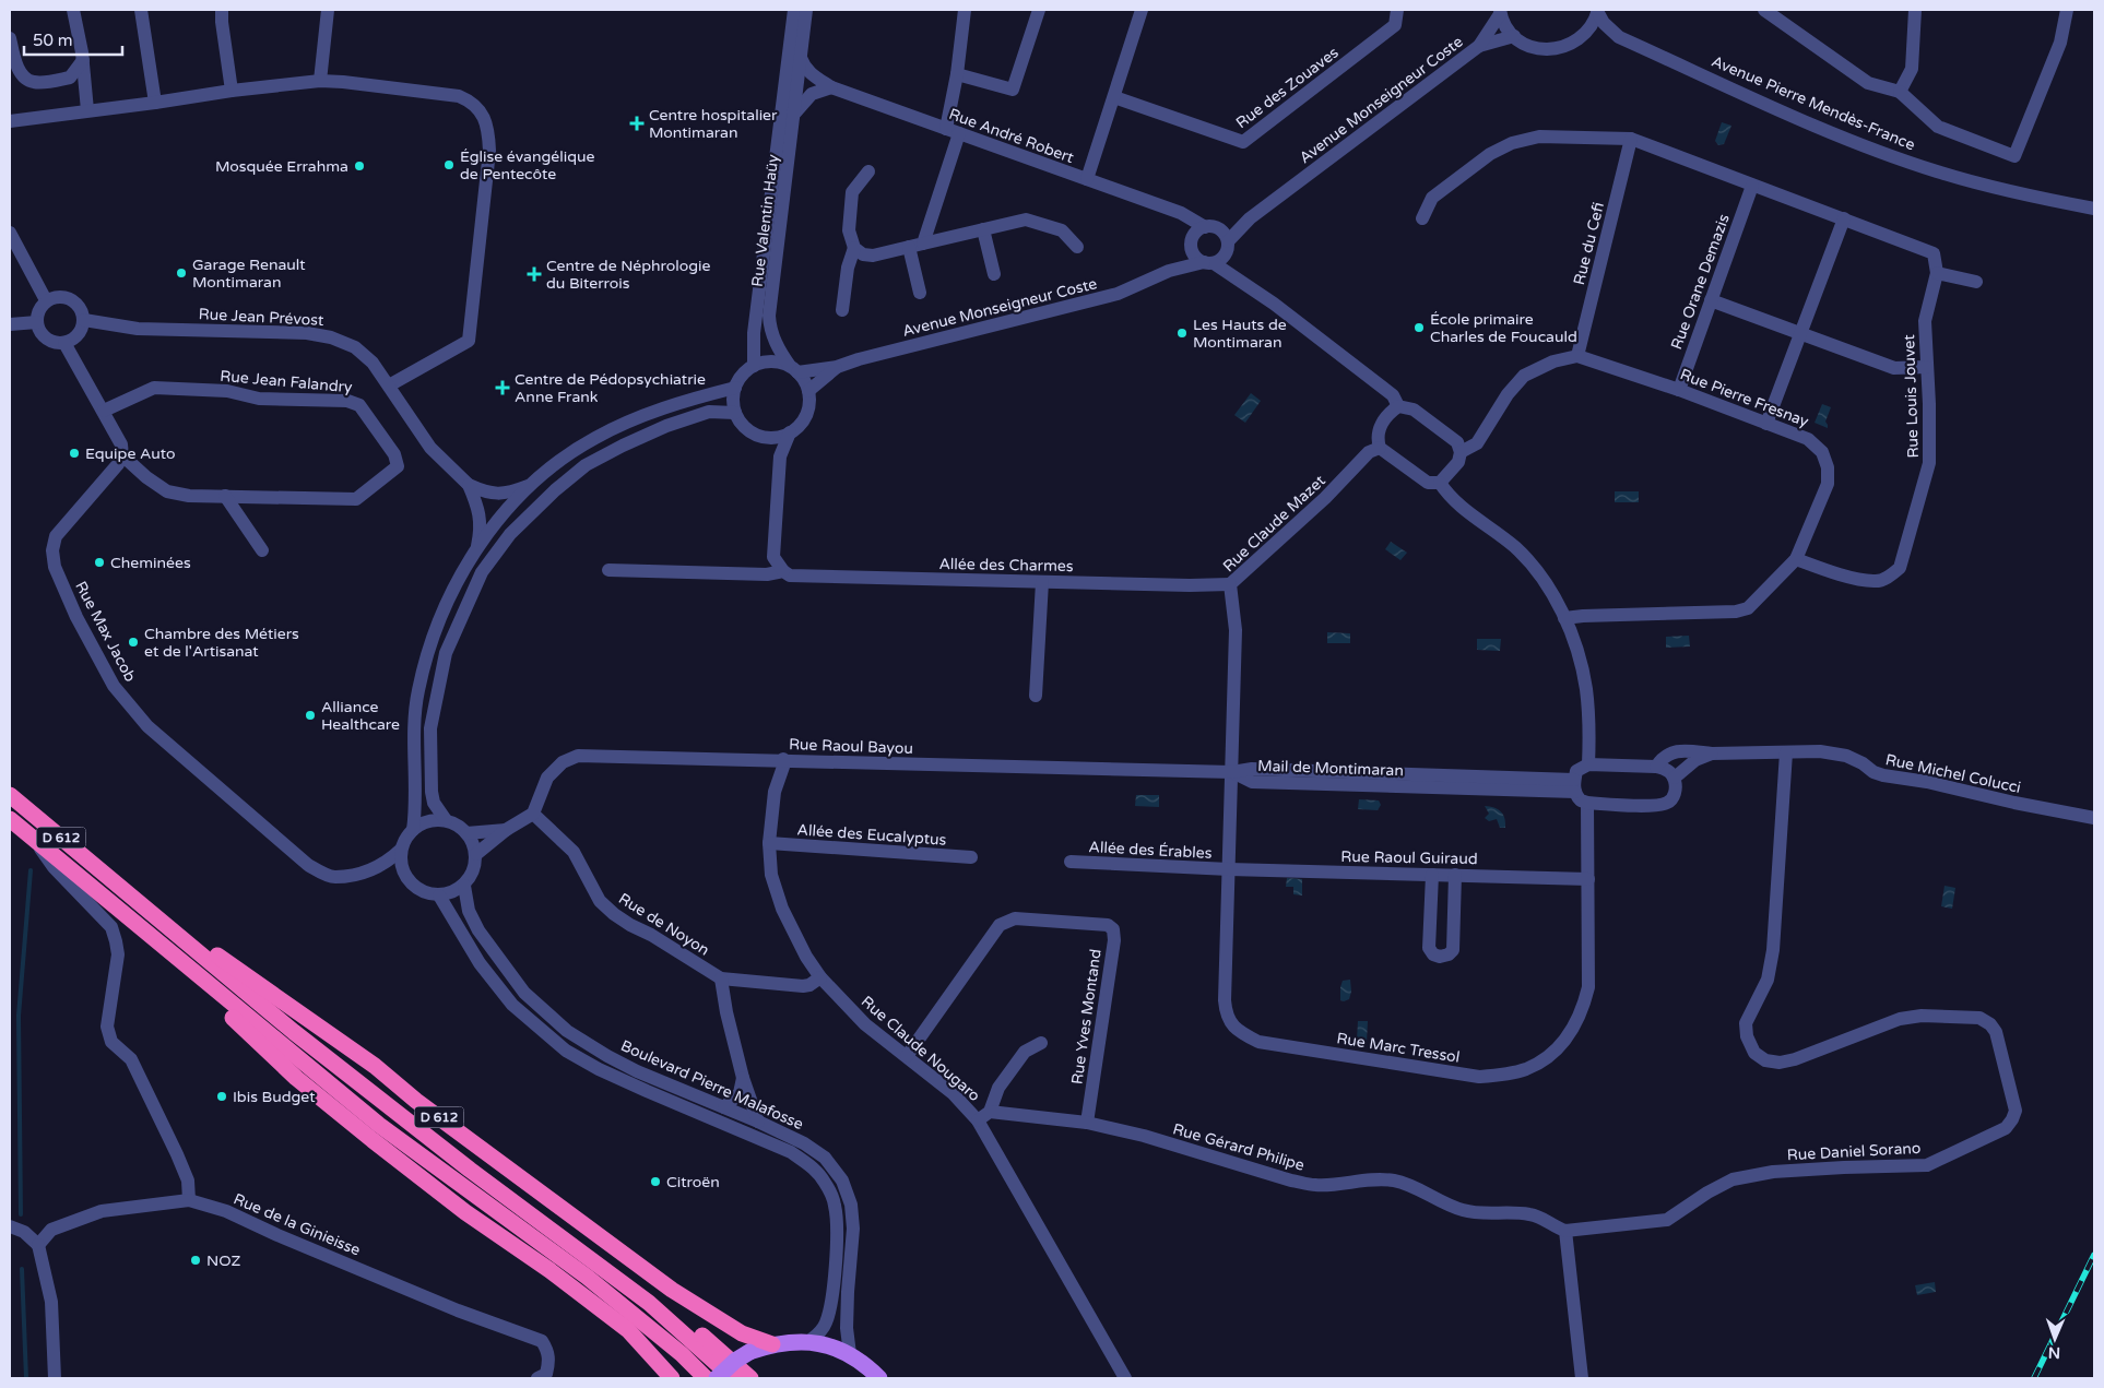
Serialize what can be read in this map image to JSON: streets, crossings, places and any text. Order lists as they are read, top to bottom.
{
  "streets": {
    "highway": ["D 612"],
    "street": [
      "Rue des Zouaves",
      "Avenue Monseigneur Coste",
      "Avenue Pierre Mendès-France",
      "Rue André Robert",
      "Rue Valentin Haüy",
      "Rue du Cefi",
      "Rue Orane Demazis",
      "Rue Jean Prévost",
      "Rue Jean Falandry",
      "Rue Louis Jouvet",
      "Rue Pierre Fresnay",
      "Rue Claude Mazet",
      "Allée des Charmes",
      "Rue Max Jacob",
      "Rue Raoul Bayou",
      "Mail de Montimaran",
      "Rue Michel Colucci",
      "Allée des Eucalyptus",
      "Allée des Érables",
      "Rue Raoul Guiraud",
      "Rue de Noyon",
      "Rue Yves Montand",
      "Rue Marc Tressol",
      "Rue Claude Nougaro",
      "Boulevard Pierre Malafosse",
      "Rue Gérard Philipe",
      "Rue Daniel Sorano",
      "Rue de la Ginieisse"
    ]
  },
  "crossings": [
    ["Avenue Monseigneur Coste", "Rue André Robert"],
    ["Avenue Monseigneur Coste", "Rue Valentin Haüy"],
    ["Rue André Robert", "Rue Valentin Haüy"],
    ["Rue du Cefi", "Rue Pierre Fresnay"],
    ["Rue Orane Demazis", "Rue Pierre Fresnay"],
    ["Rue Jean Falandry", "Rue Max Jacob"],
    ["Rue Louis Jouvet", "Rue Pierre Fresnay"],
    ["Rue Claude Mazet", "Allée des Charmes"],
    ["Rue Claude Mazet", "Rue Raoul Bayou"],
    ["Rue Claude Mazet", "Mail de Montimaran"],
    ["Rue Claude Mazet", "Rue Marc Tressol"],
    ["Rue Max Jacob", "Boulevard Pierre Malafosse"],
    ["Rue Raoul Bayou", "Mail de Montimaran"],
    ["Rue Raoul Bayou", "Rue de Noyon"],
    ["Rue Raoul Bayou", "Rue Marc Tressol"],
    ["Rue Raoul Bayou", "Rue Claude Nougaro"],
    ["Mail de Montimaran", "Rue Marc Tressol"],
    ["Rue Michel Colucci", "Rue Daniel Sorano"],
    ["Allée des Eucalyptus", "Rue Claude Nougaro"],
    ["Allée des Érables", "Rue Raoul Guiraud"],
    ["Allée des Érables", "Rue Marc Tressol"],
    ["Rue Raoul Guiraud", "Rue Marc Tressol"],
    ["Rue de Noyon", "Rue Claude Nougaro"],
    ["Rue Yves Montand", "Rue Claude Nougaro"],
    ["Rue Yves Montand", "Rue Gérard Philipe"],
    ["Rue Claude Nougaro", "Rue Gérard Philipe"],
    ["Rue Gérard Philipe", "Rue Daniel Sorano"]
  ],
  "places": {
    "health": ["Centre hospitalier Montimaran", "Centre de Néphrologie du Biterrois", "Centre de Pédopsychiatrie Anne Frank"],
    "other": [
      "Église évangélique de Pentecôte",
      "Mosquée Errahma",
      "Garage Renault Montimaran",
      "École primaire Charles de Foucauld",
      "Les Hauts de Montimaran",
      "Equipe Auto",
      "Cheminées",
      "Chambre des Métiers et de l'Artisanat",
      "Alliance Healthcare",
      "Ibis Budget",
      "Citroën",
      "NOZ"
    ]
  },
  "scale_bar": "50 m",
  "north": "bottom"
}
